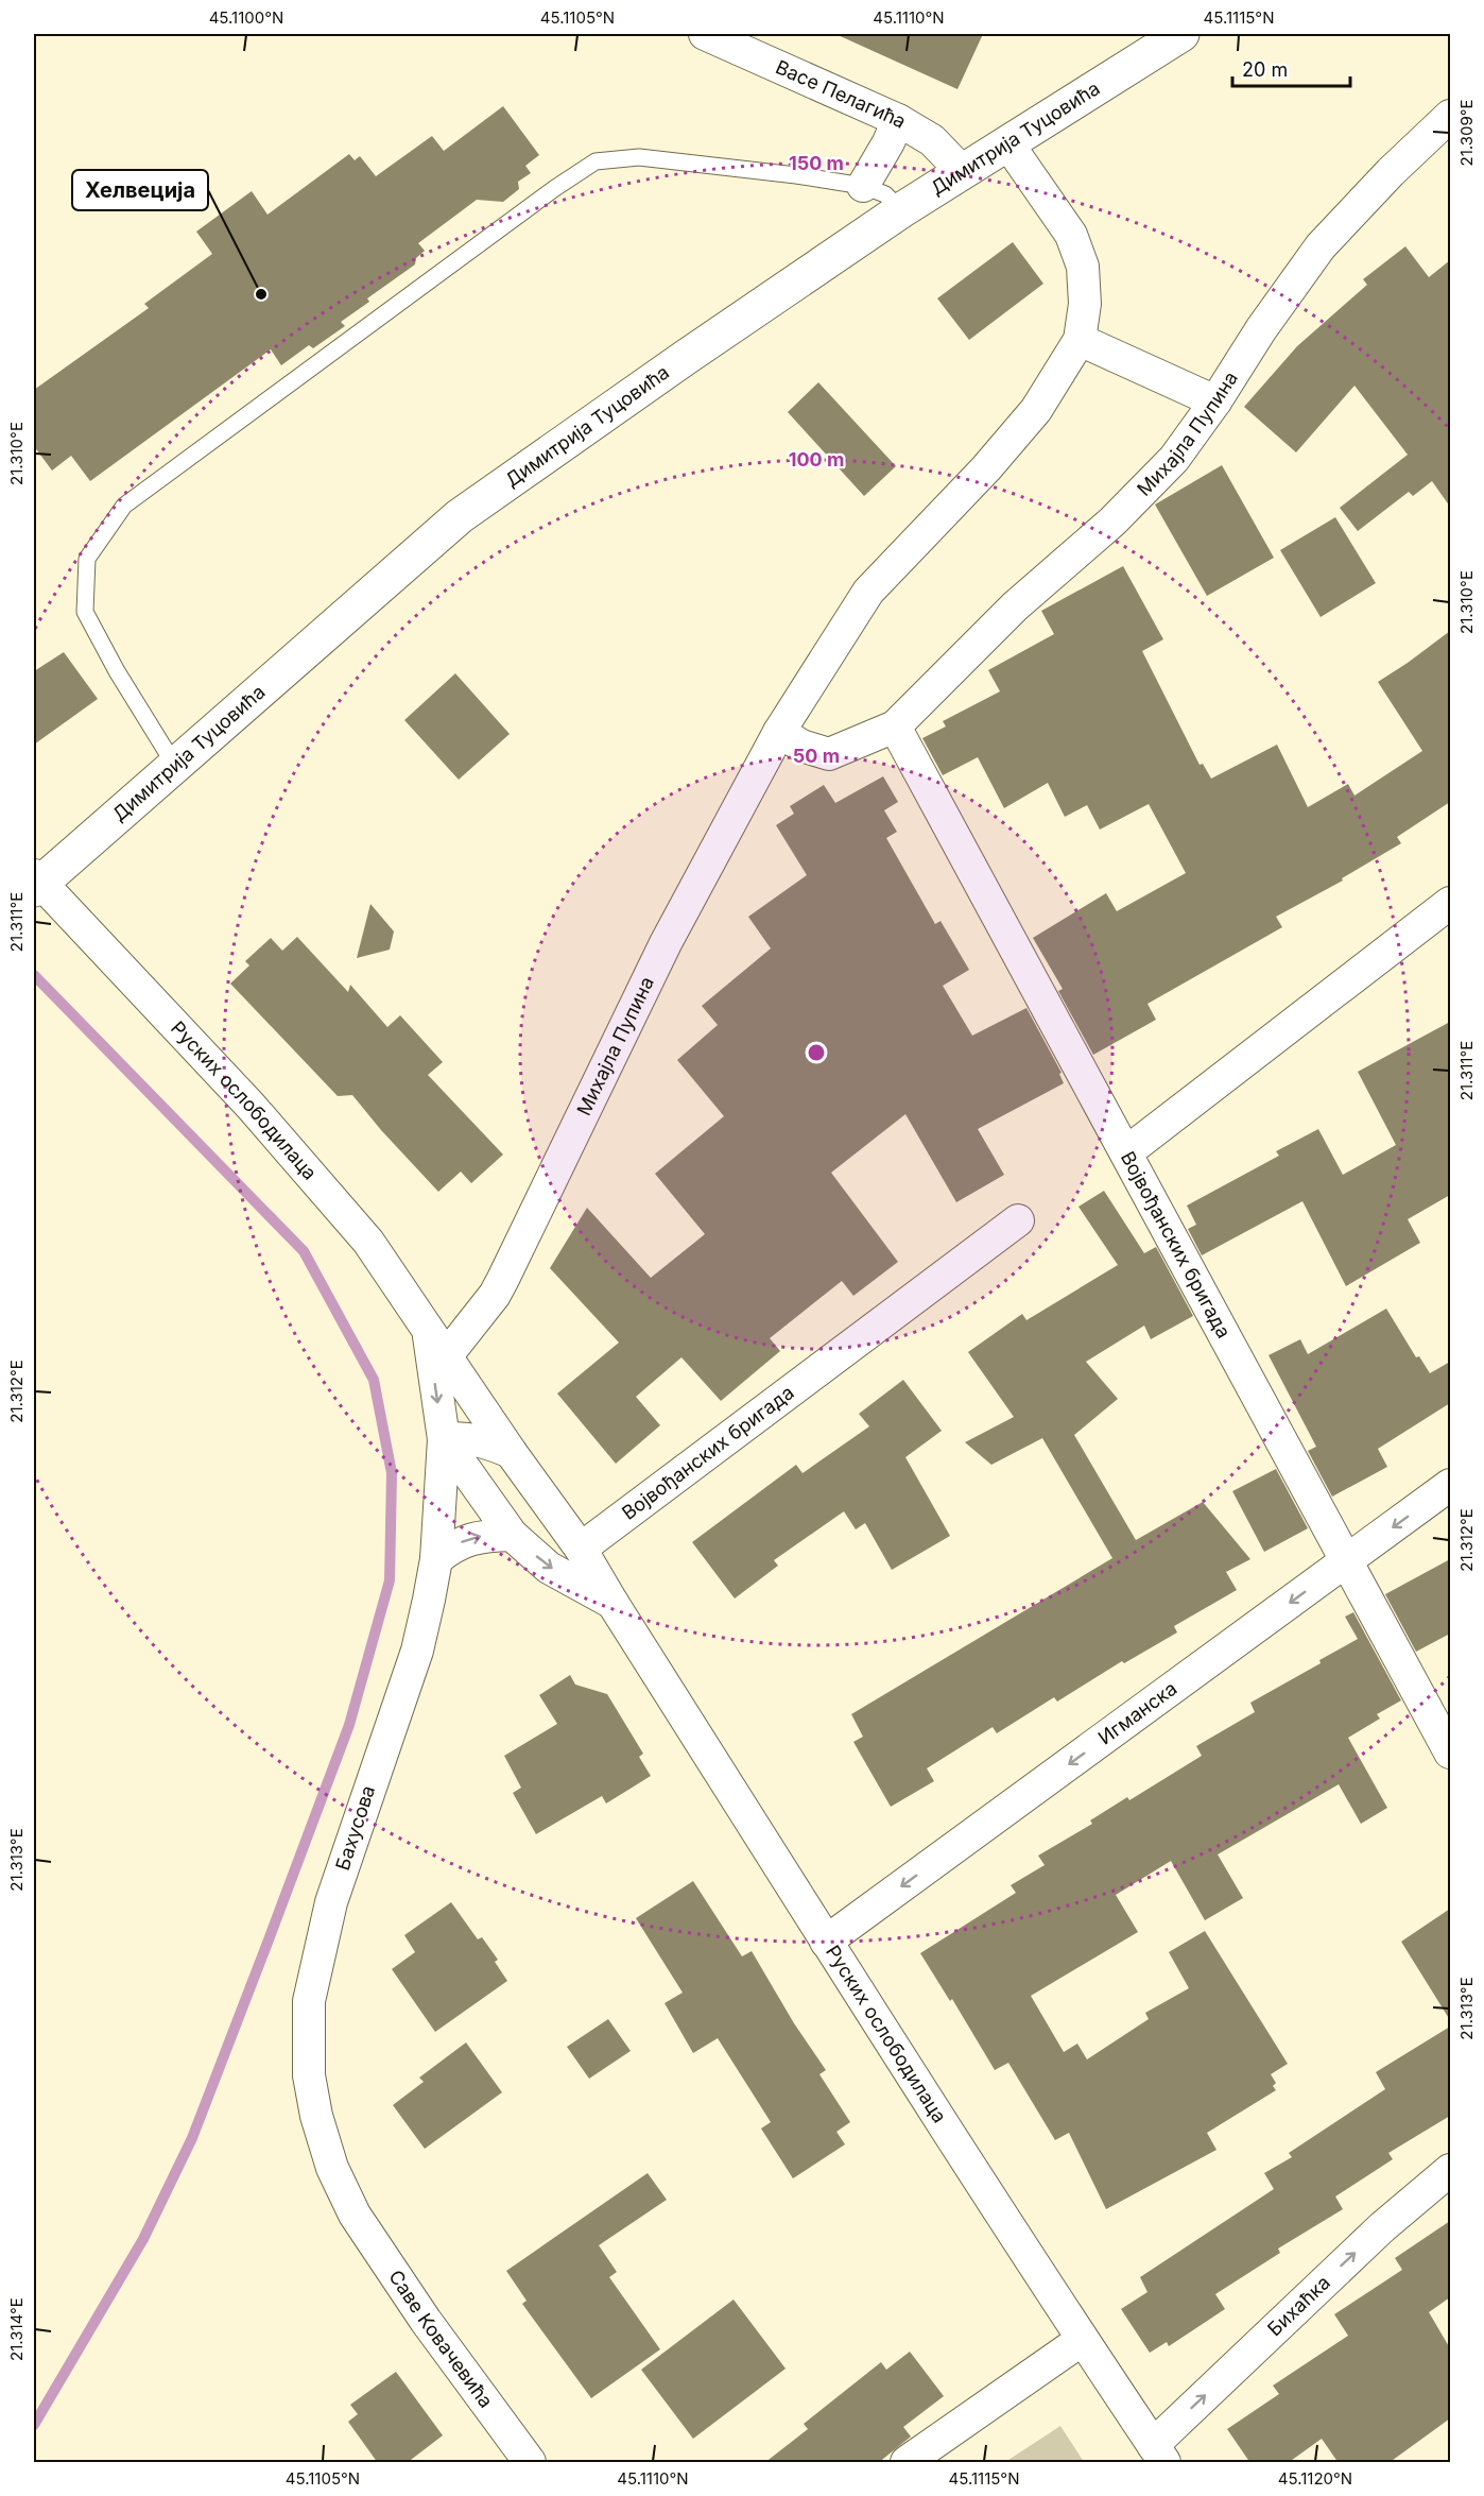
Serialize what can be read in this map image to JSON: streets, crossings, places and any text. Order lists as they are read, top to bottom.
{
  "streets": {
    "street": [
      "Васе Пелагића",
      "Димитрија Туцовића",
      "Михајла Пупина",
      "Руских ослободилаца",
      "Војвођанских бригада",
      "Игманска",
      "Бахусова",
      "Бихаћка",
      "Саве Ковачевића"
    ]
  },
  "crossings": [
    ["Васе Пелагића", "Димитрија Туцовића"],
    ["Димитрија Туцовића", "Михајла Пупина"],
    ["Димитрија Туцовића", "Руских ослободилаца"],
    ["Михајла Пупина", "Руских ослободилаца"],
    ["Руских ослободилаца", "Војвођанских бригада"],
    ["Руских ослободилаца", "Игманска"],
    ["Руских ослободилаца", "Бахусова"],
    ["Руских ослободилаца", "Бихаћка"],
    ["Војвођанских бригада", "Игманска"],
    ["Бахусова", "Саве Ковачевића"]
  ],
  "one_way": ["Игманска", "Бихаћка"],
  "places": ["Хелвеција"],
  "scale_bar": "20 m",
  "coordinates": [
    "45.1100°N",
    "45.1105°N",
    "45.1110°N",
    "45.1115°N",
    "21.309°E",
    "21.310°E",
    "21.311°E",
    "21.312°E",
    "21.313°E",
    "21.314°E",
    "45.1120°N"
  ],
  "rings": ["150 m", "100 m", "50 m"]
}
